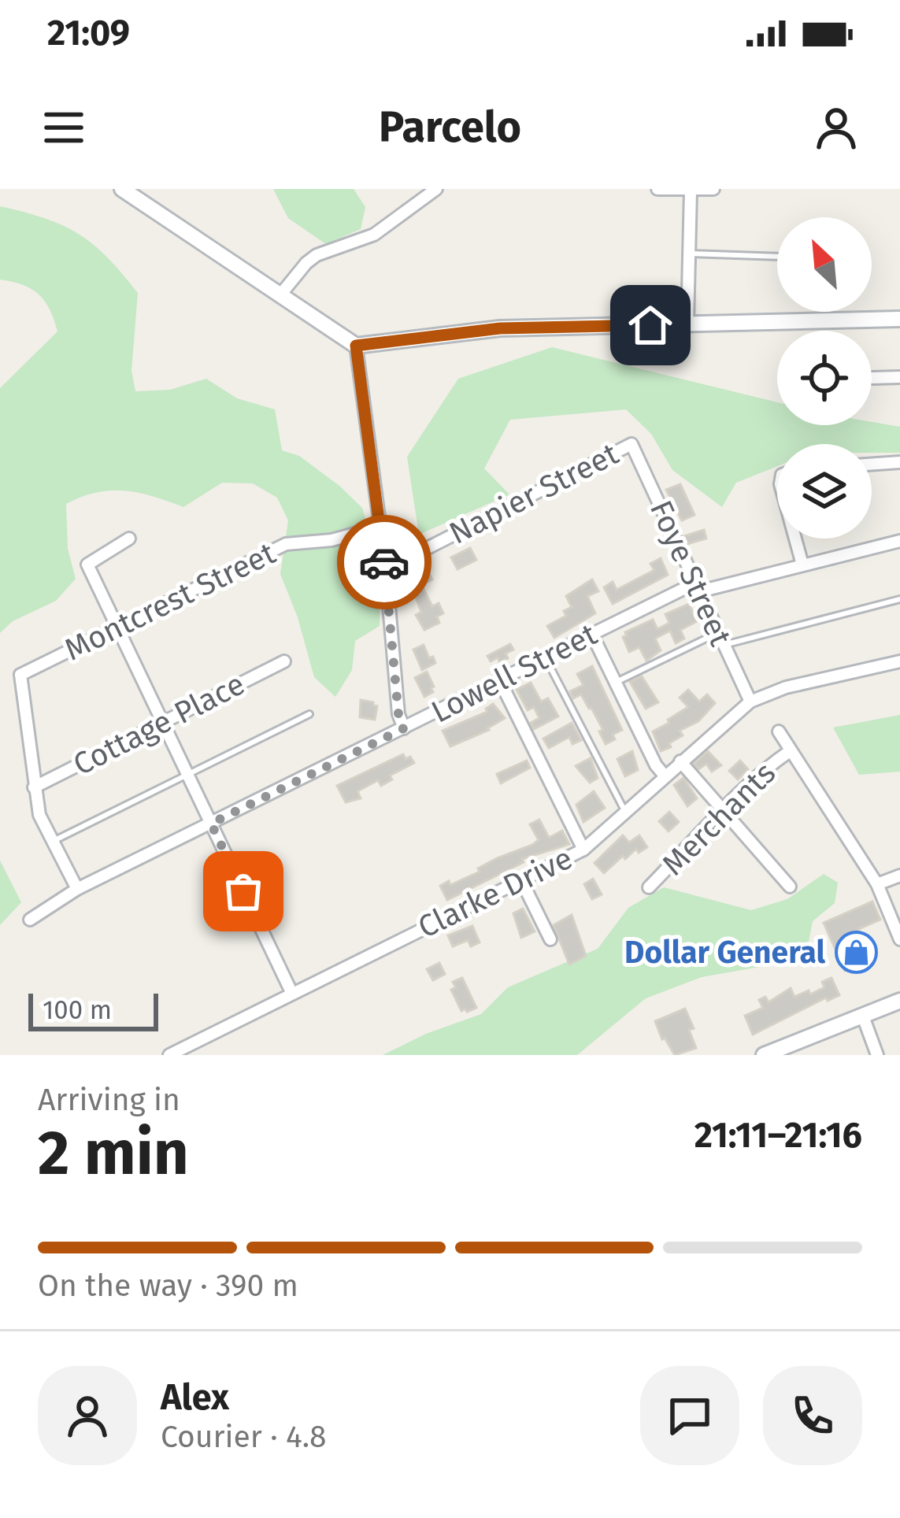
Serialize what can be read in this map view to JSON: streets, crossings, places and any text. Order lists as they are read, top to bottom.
{
  "streets": {
    "street": [
      "Napier Street",
      "Foye Street",
      "Montcrest Street",
      "Lowell Street",
      "Cottage Place",
      "Merchants",
      "Clarke Drive"
    ]
  },
  "crossings": [
    ["Napier Street", "Foye Street"],
    ["Foye Street", "Lowell Street"],
    ["Foye Street", "Clarke Drive"],
    ["Montcrest Street", "Cottage Place"]
  ],
  "places": {
    "shop": ["Dollar General"]
  },
  "scale_bar": "100 m",
  "north": "top left",
  "page": {
    "status": "21:09",
    "header": "Parcelo",
    "scale": "100 m",
    "heading": ["2 min", "Arriving in", "21:11–21:16"],
    "panel": ["Alex", "Courier · 4.8"],
    "bar": "On the way · 390 m"
  }
}
